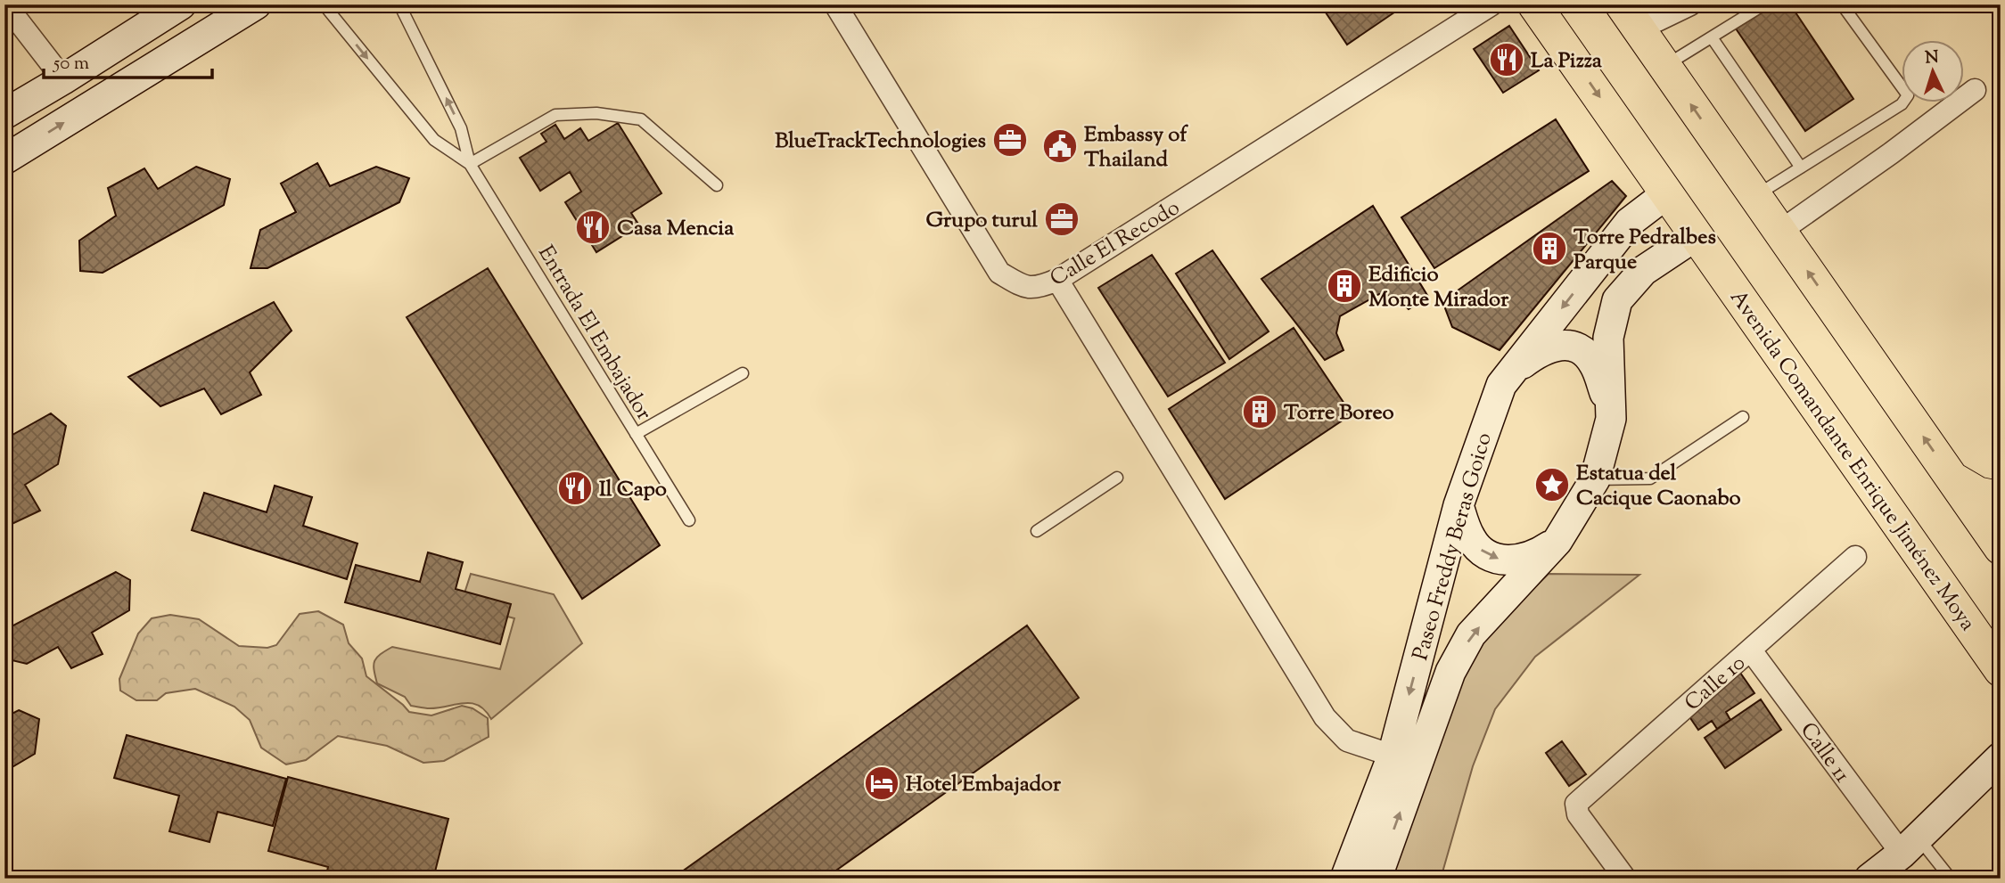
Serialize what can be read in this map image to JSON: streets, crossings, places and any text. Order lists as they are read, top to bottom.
{
  "streets": {
    "main road": ["Avenida Comandante Enrique Jiménez Moya"],
    "street": [
      "Calle El Recodo",
      "Paseo Freddy Beras Goico",
      "Calle 10",
      "Calle 11"
    ],
    "lane": ["Entrada El Embajador"]
  },
  "crossings": [
    ["Avenida Comandante Enrique Jiménez Moya", "Paseo Freddy Beras Goico"],
    ["Calle 10", "Calle 11"]
  ],
  "places": {
    "restaurant": ["La Pizza", "Casa Mencia", "Il Capo"],
    "office": ["BlueTrackTechnologies", "Grupo turul"],
    "public building": ["Embassy of Thailand"],
    "building": ["Torre Pedralbes Parque", "Edificio Monte Mirador", "Torre Boreo"],
    "place": ["Estatua del Cacique Caonabo"],
    "hotel": ["Hotel Embajador"]
  },
  "scale_bar": "50 m",
  "north": "top"
}
